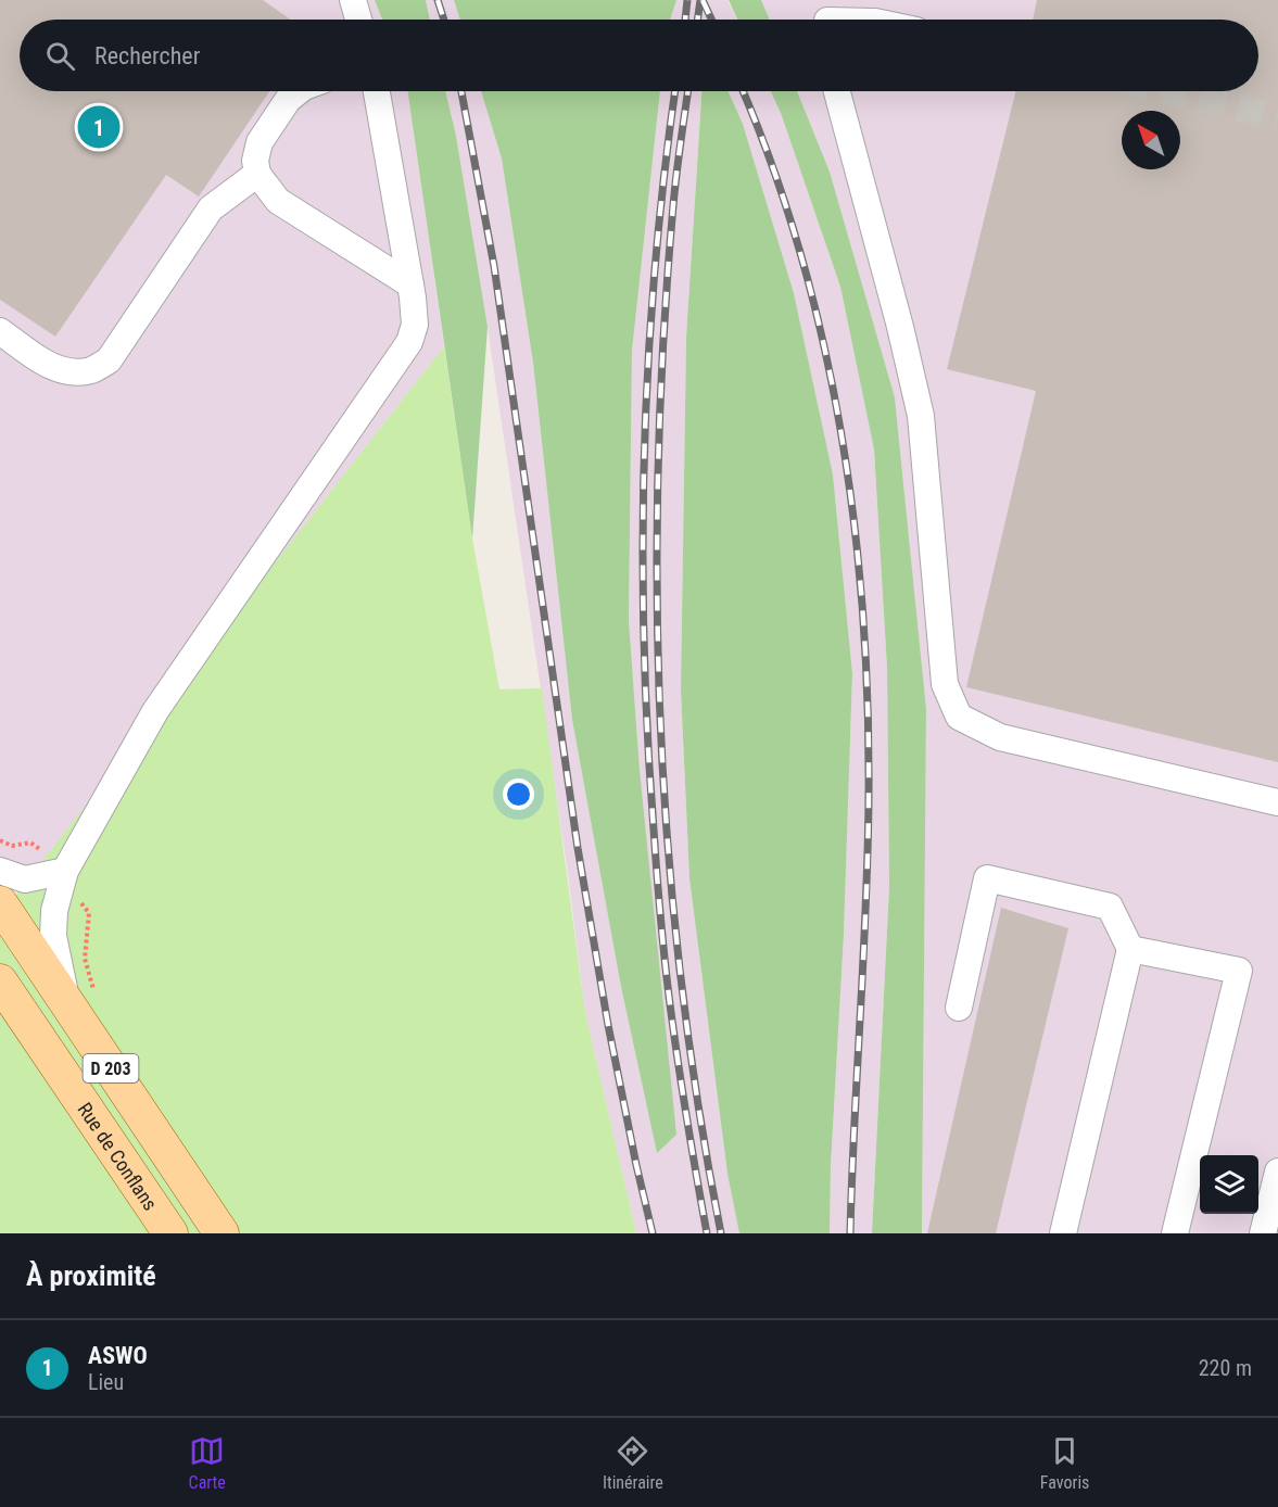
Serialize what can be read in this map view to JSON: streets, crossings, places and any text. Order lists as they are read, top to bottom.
{
  "streets": {
    "main road": ["D 203", "Rue de Conflans"]
  },
  "north": "top left",
  "page": {
    "search": "Rechercher",
    "pins": "1",
    "heading": "À proximité",
    "list": [
      {
        "mark": "1",
        "name": "ASWO",
        "note": "Lieu",
        "value": "220 m"
      }
    ],
    "nav": ["Carte", "Itinéraire", "Favoris"]
  }
}
